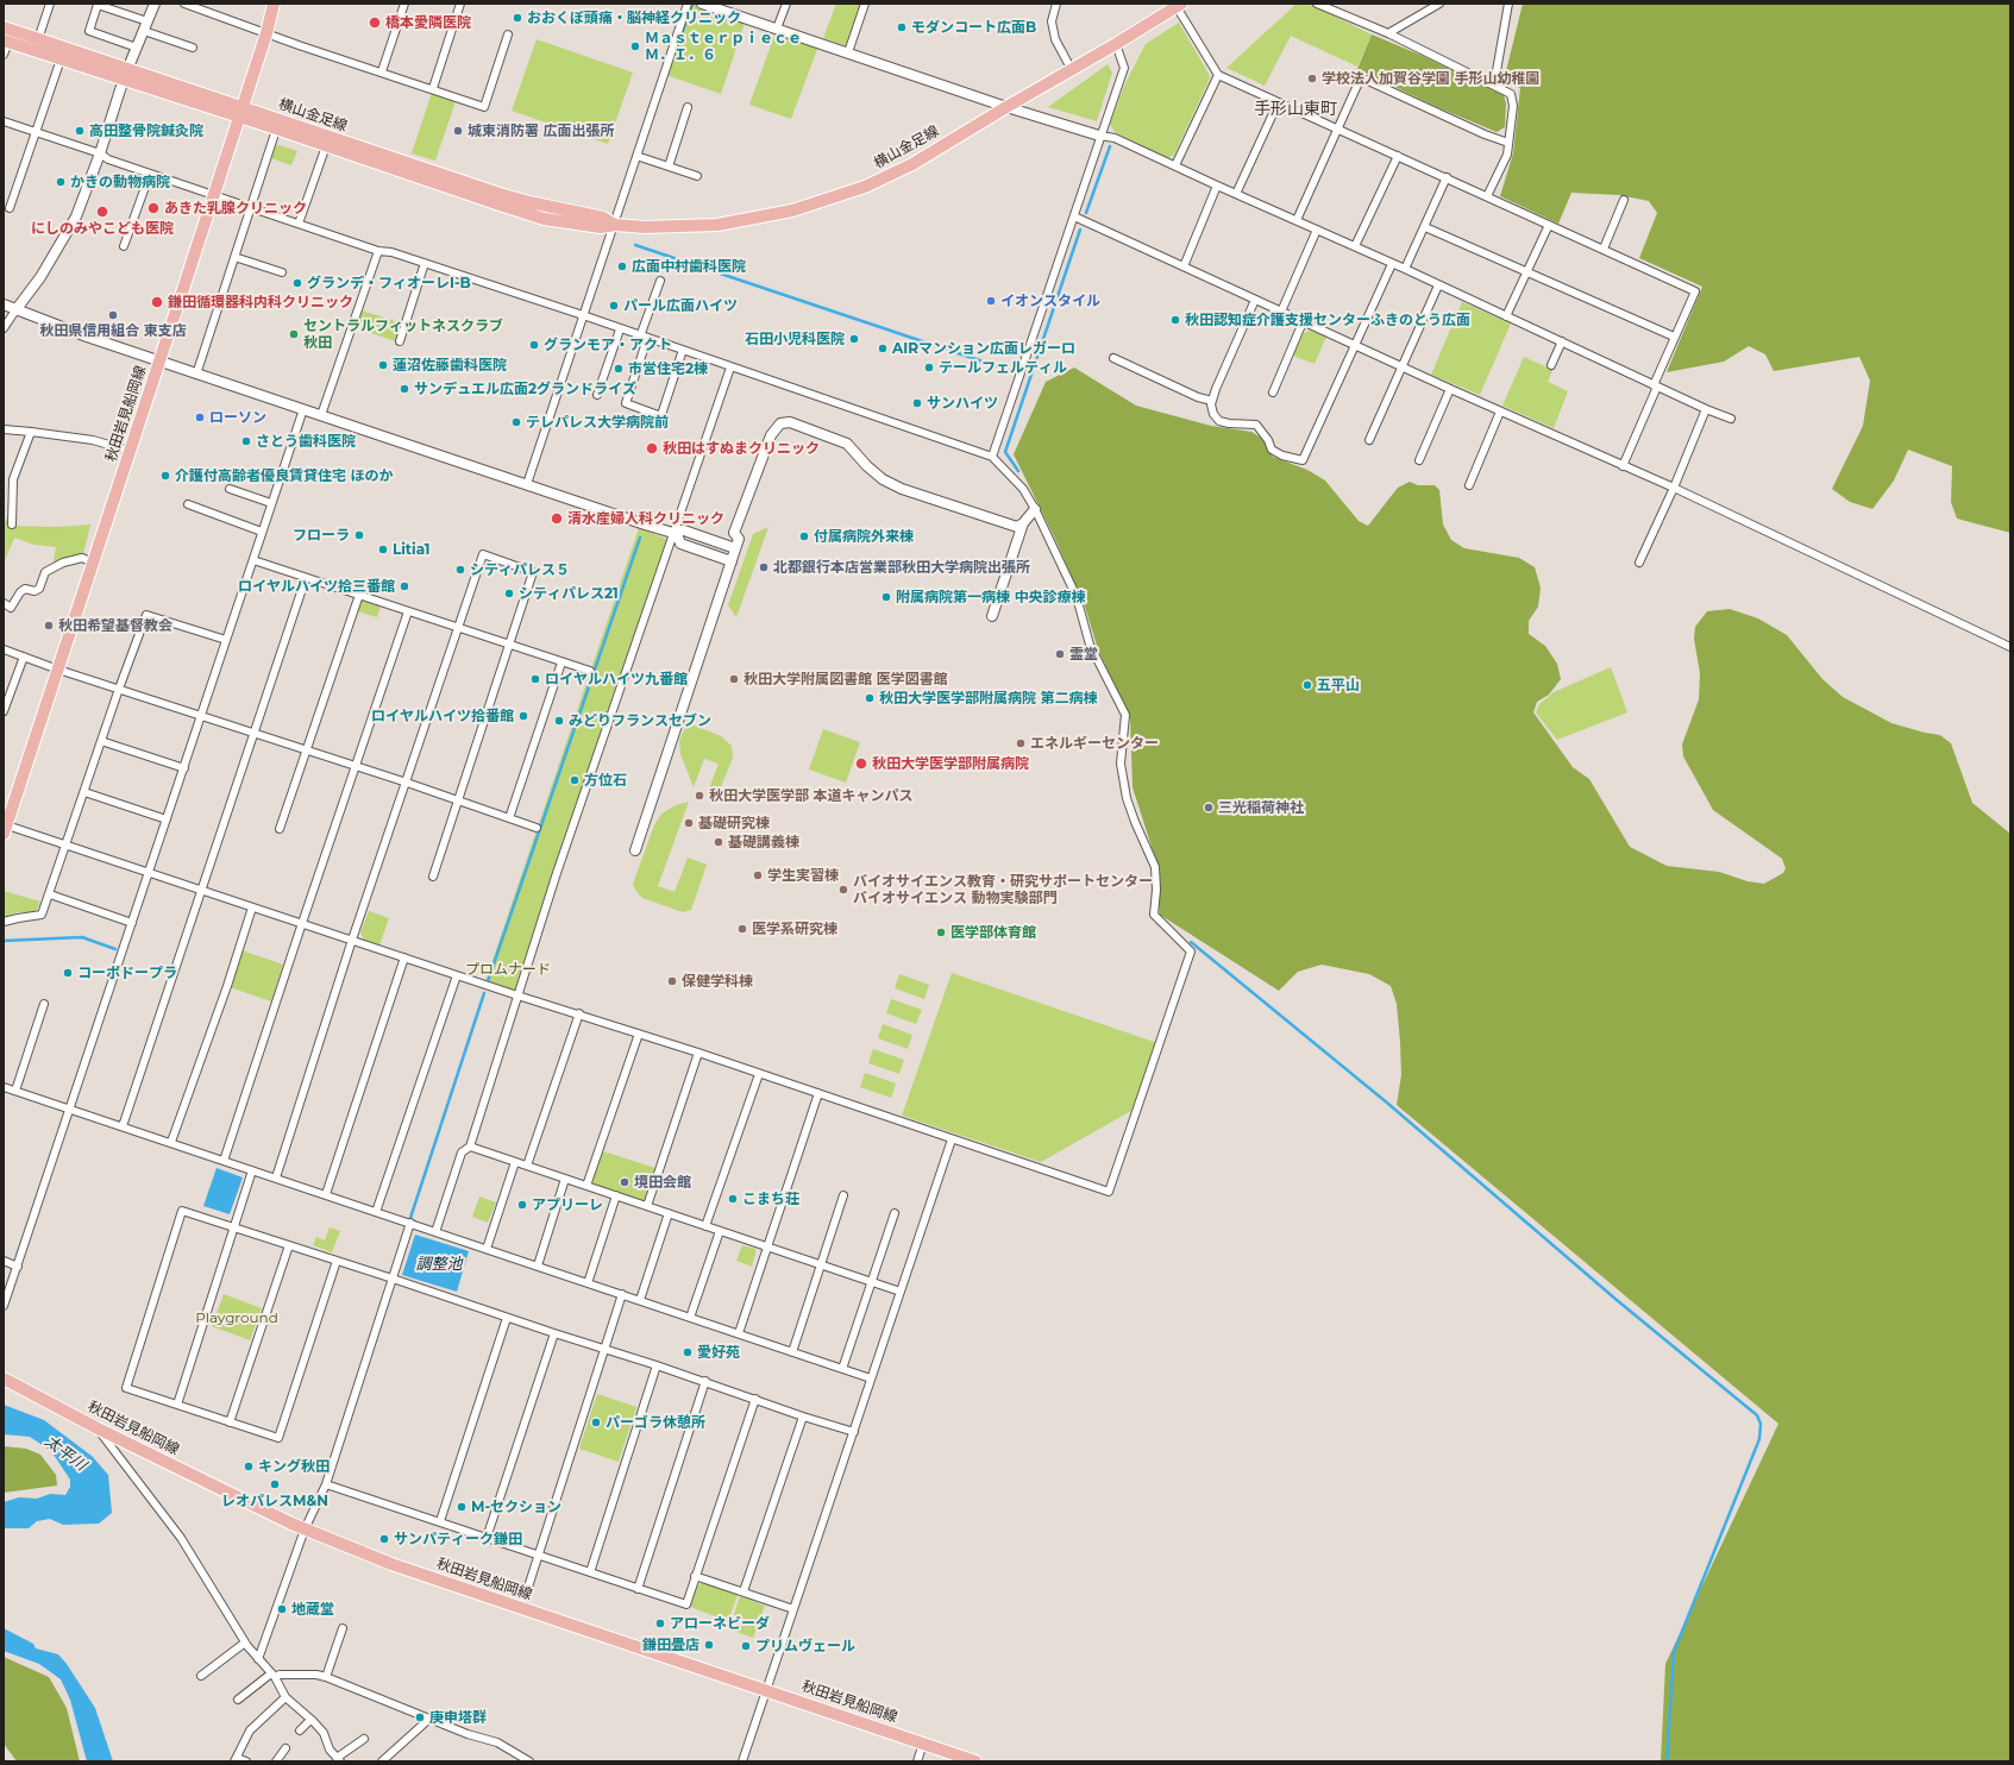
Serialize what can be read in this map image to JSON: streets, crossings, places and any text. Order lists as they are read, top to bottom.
{
  "streets": {
    "main road": ["横山金足線", "秋田岩見船岡線"]
  },
  "crossings": [
    ["横山金足線", "秋田岩見船岡線"]
  ],
  "districts": ["手形山東町"],
  "water": ["調整池", "太平川"],
  "parks": ["プロムナード", "Playground"],
  "places": [
    "おおくぼ頭痛・脳神経クリニック",
    "橋本愛隣医院",
    "モダンコート広面B",
    "Ｍａｓｔｅｒｐｉｅｃｅ Ｍ．Ｉ．６",
    "学校法人加賀谷学園 手形山幼稚園",
    "高田整骨院鍼灸院",
    "城東消防署 広面出張所",
    "かきの動物病院",
    "あきた乳腺クリニック",
    "にしのみやこども医院",
    "広面中村歯科医院",
    "グランデ・フィオーレI-B",
    "イオンスタイル",
    "鎌田循環器科内科クリニック",
    "パール広面ハイツ",
    "秋田県信用組合 東支店",
    "秋田認知症介護支援センターふきのとう広面",
    "セントラルフィットネスクラブ 秋田",
    "石田小児科医院",
    "グランモア・アクト",
    "AIRマンション広面レガーロ",
    "蓮沼佐藤歯科医院",
    "テールフェルティル",
    "市営住宅2棟",
    "サンデュエル広面2グランドライズ",
    "サンハイツ",
    "ローソン",
    "テレパレス大学病院前",
    "さとう歯科医院",
    "秋田はすぬまクリニック",
    "介護付高齢者優良賃貸住宅 ほのか",
    "清水産婦人科クリニック",
    "フローラ",
    "付属病院外来棟",
    "Litia1",
    "北都銀行本店営業部秋田大学病院出張所",
    "シティパレス５",
    "ロイヤルハイツ拾三番館",
    "シティパレス21",
    "附属病院第一病棟 中央診療棟",
    "秋田希望基督教会",
    "霊堂",
    "ロイヤルハイツ九番館",
    "秋田大学附属図書館 医学図書館",
    "五平山",
    "秋田大学医学部附属病院 第二病棟",
    "ロイヤルハイツ拾番館",
    "みどりフランスセブン",
    "エネルギーセンター",
    "秋田大学医学部附属病院",
    "方位石",
    "秋田大学医学部 本道キャンパス",
    "三光稲荷神社",
    "基礎研究棟",
    "基礎講義棟",
    "学生実習棟",
    "バイオサイエンス教育・研究サポートセンター バイオサイエンス 動物実験部門",
    "医学系研究棟",
    "医学部体育館",
    "コーポドープラ",
    "保健学科棟",
    "境田会館",
    "こまち荘",
    "アプリーレ",
    "愛好苑",
    "パーゴラ休憩所",
    "キング秋田",
    "レオパレスM&N",
    "M-セクション",
    "サンパティーク鎌田",
    "地蔵堂",
    "アローネビーダ",
    "鎌田畳店",
    "プリムヴェール",
    "庚申塔群"
  ]
}
